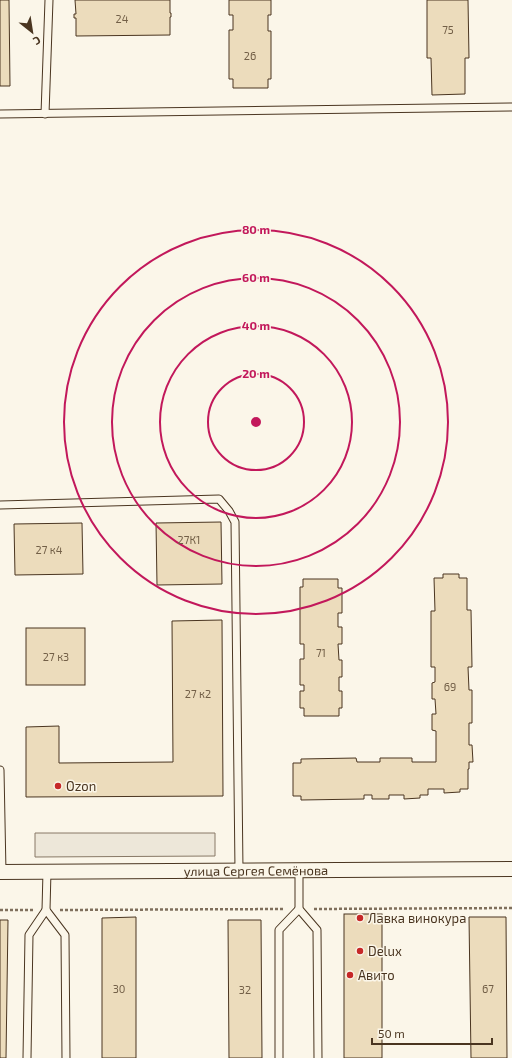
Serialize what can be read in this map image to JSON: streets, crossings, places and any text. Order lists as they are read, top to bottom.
{
  "streets": {
    "street": ["улица Сергея Семёнова"]
  },
  "places": [
    "Ozon",
    "Лавка винокура",
    "Delux",
    "Авито"
  ],
  "house_numbers": [
    "24",
    "75",
    "26",
    "27К1",
    "27 к4",
    "71",
    "27 к3",
    "69",
    "27 к2",
    "30",
    "67",
    "32"
  ],
  "scale_bar": "50 m",
  "north": "bottom right",
  "rings": [
    "80 m",
    "60 m",
    "40 m",
    "20 m"
  ]
}
